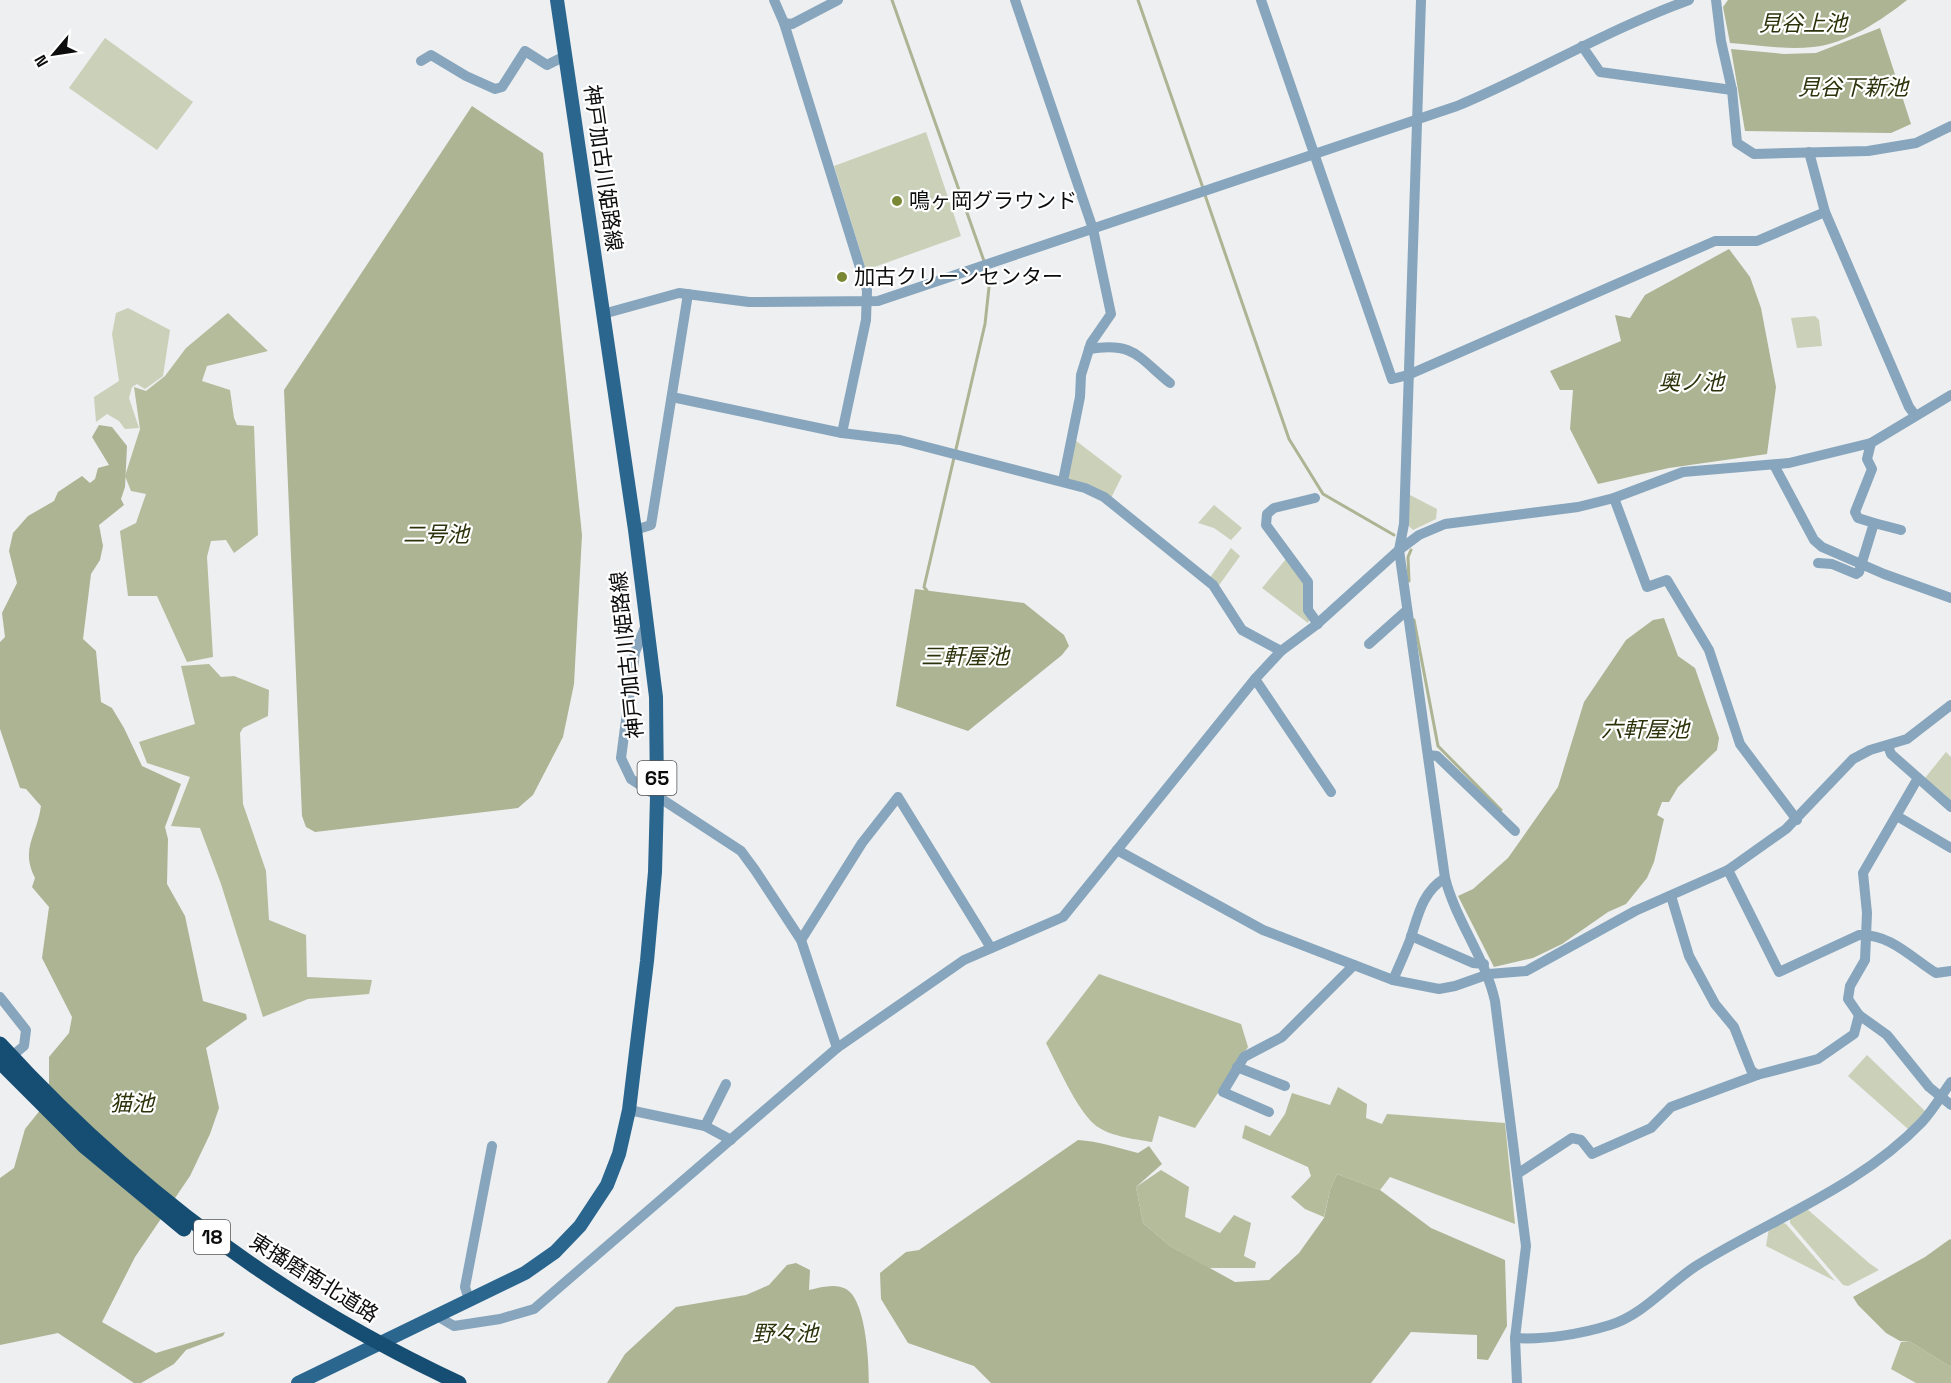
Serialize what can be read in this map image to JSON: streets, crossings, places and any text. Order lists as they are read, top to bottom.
{
  "streets": {
    "highway": ["18", "東播磨南北道路"],
    "main road": ["神戸加古川姫路線", "65"]
  },
  "water": [
    "見谷上池",
    "見谷下新池",
    "奥ノ池",
    "二号池",
    "三軒屋池",
    "六軒屋池",
    "猫池",
    "野々池"
  ],
  "places": ["鳴ヶ岡グラウンド", "加古クリーンセンター"],
  "north": "bottom left"
}
